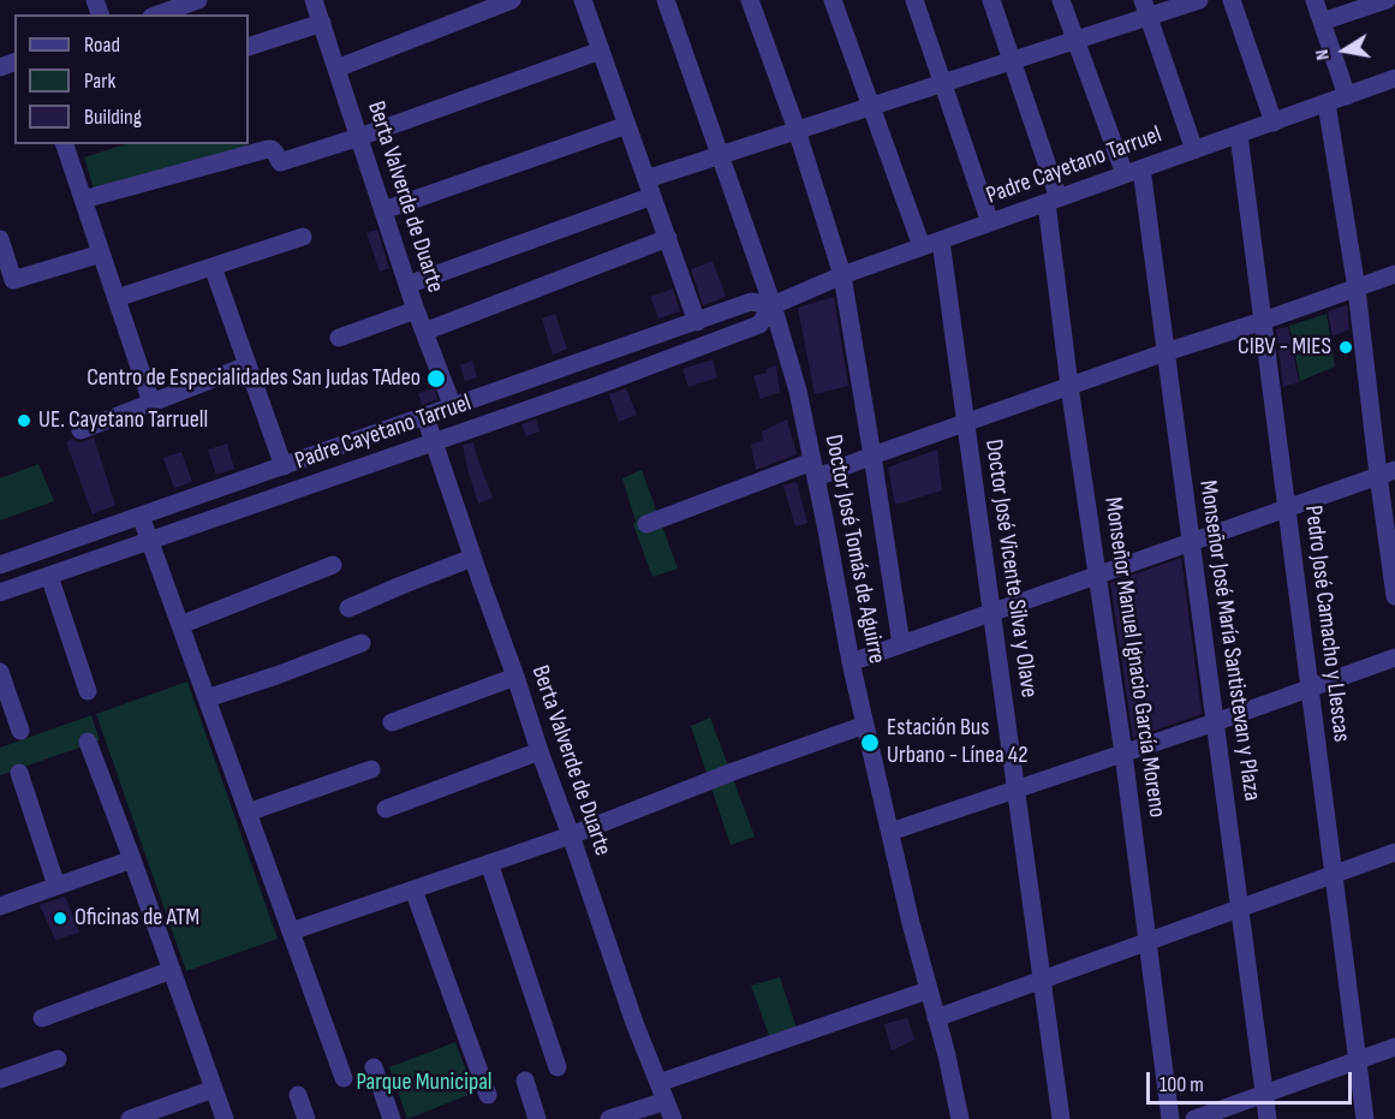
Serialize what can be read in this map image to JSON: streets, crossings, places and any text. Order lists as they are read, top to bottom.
{
  "streets": {
    "street": [
      "Padre Cayetano Tarruel",
      "Berta Valverde de Duarte",
      "Doctor José Tomás de Aguirre",
      "Doctor José Vicente Silva y Olave",
      "Pedro José Camacho y Llescas",
      "Monseñor José María Santistevan y Plaza",
      "Monseñor Manuel Ignacio García Moreno"
    ]
  },
  "crossings": [
    ["Padre Cayetano Tarruel", "Berta Valverde de Duarte"],
    ["Padre Cayetano Tarruel", "Doctor José Tomás de Aguirre"],
    ["Padre Cayetano Tarruel", "Doctor José Vicente Silva y Olave"],
    ["Padre Cayetano Tarruel", "Pedro José Camacho y Llescas"],
    ["Padre Cayetano Tarruel", "Monseñor José María Santistevan y Plaza"],
    ["Padre Cayetano Tarruel", "Monseñor Manuel Ignacio García Moreno"]
  ],
  "parks": ["Parque Municipal"],
  "places": [
    "CIBV - MIES",
    "Centro de Especialidades San Judas TAdeo",
    "UE. Cayetano Tarruell",
    "Estación Bus Urbano - Línea 42",
    "Oficinas de ATM"
  ],
  "legend": ["Road", "Park", "Building"],
  "scale_bar": "100 m",
  "north": "left"
}
